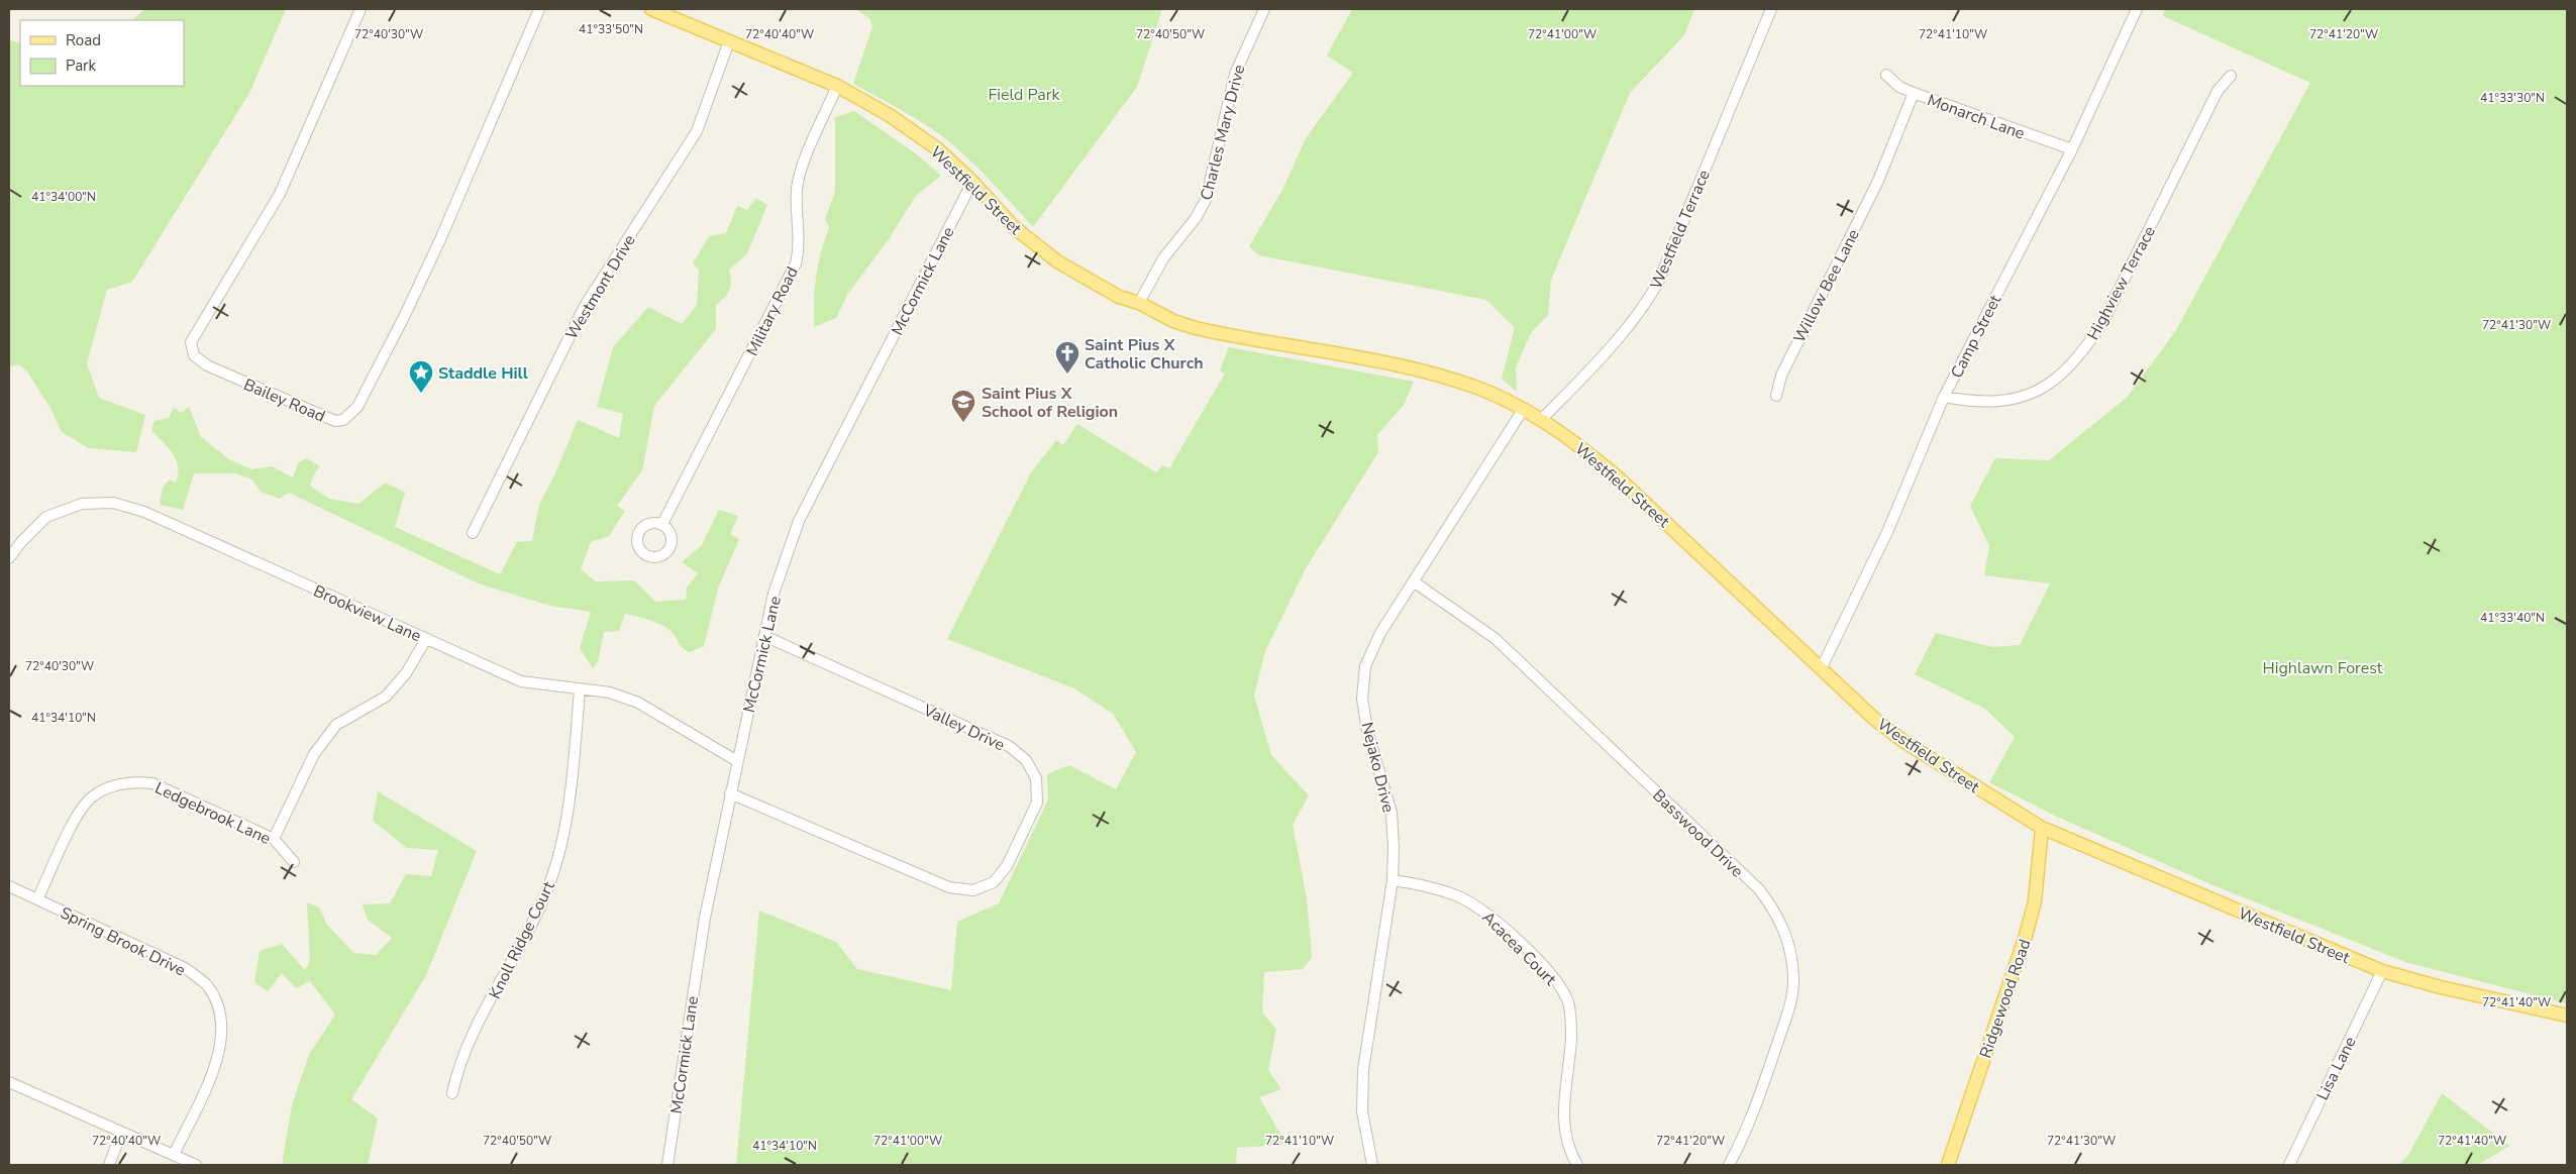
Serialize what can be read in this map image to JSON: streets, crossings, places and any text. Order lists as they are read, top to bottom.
{
  "streets": {
    "main road": ["Westfield Street", "Ridgewood Road"],
    "street": [
      "Monarch Lane",
      "Charles Mary Drive",
      "Westfield Terrace",
      "McCormick Lane",
      "Highview Terrace",
      "Willow Bee Lane",
      "Westmont Drive",
      "Military Road",
      "Camp Street",
      "Bailey Road",
      "Brookview Lane",
      "Valley Drive",
      "Nejako Drive",
      "Ledgebrook Lane",
      "Basswood Drive",
      "Knoll Ridge Court",
      "Spring Brook Drive",
      "Acacea Court",
      "Lisa Lane"
    ]
  },
  "crossings": [
    ["Monarch Lane", "Willow Bee Lane"],
    ["Monarch Lane", "Camp Street"],
    ["Charles Mary Drive", "Westfield Street"],
    ["Westfield Street", "Westfield Terrace"],
    ["Westfield Street", "McCormick Lane"],
    ["Westfield Street", "Westmont Drive"],
    ["Westfield Street", "Military Road"],
    ["Westfield Street", "Camp Street"],
    ["Westfield Street", "Nejako Drive"],
    ["Westfield Street", "Ridgewood Road"],
    ["Westfield Street", "Lisa Lane"],
    ["McCormick Lane", "Brookview Lane"],
    ["McCormick Lane", "Valley Drive"],
    ["Highview Terrace", "Camp Street"],
    ["Brookview Lane", "Knoll Ridge Court"],
    ["Nejako Drive", "Basswood Drive"],
    ["Nejako Drive", "Acacea Court"],
    ["Ledgebrook Lane", "Spring Brook Drive"]
  ],
  "parks": ["Field Park", "Highlawn Forest"],
  "places": {
    "church": ["Saint Pius X Catholic Church"],
    "place": ["Staddle Hill"],
    "school or university": ["Saint Pius X School of Religion"]
  },
  "legend": ["Road", "Park"],
  "coordinates": [
    "41°33'50\"N",
    "72°40'30\"W",
    "72°41'20\"W",
    "72°40'40\"W",
    "72°40'50\"W",
    "72°41'00\"W",
    "72°41'10\"W",
    "41°33'30\"N",
    "41°34'00\"N",
    "72°41'30\"W",
    "41°33'40\"N",
    "41°34'10\"N",
    "72°41'40\"W"
  ]
}
